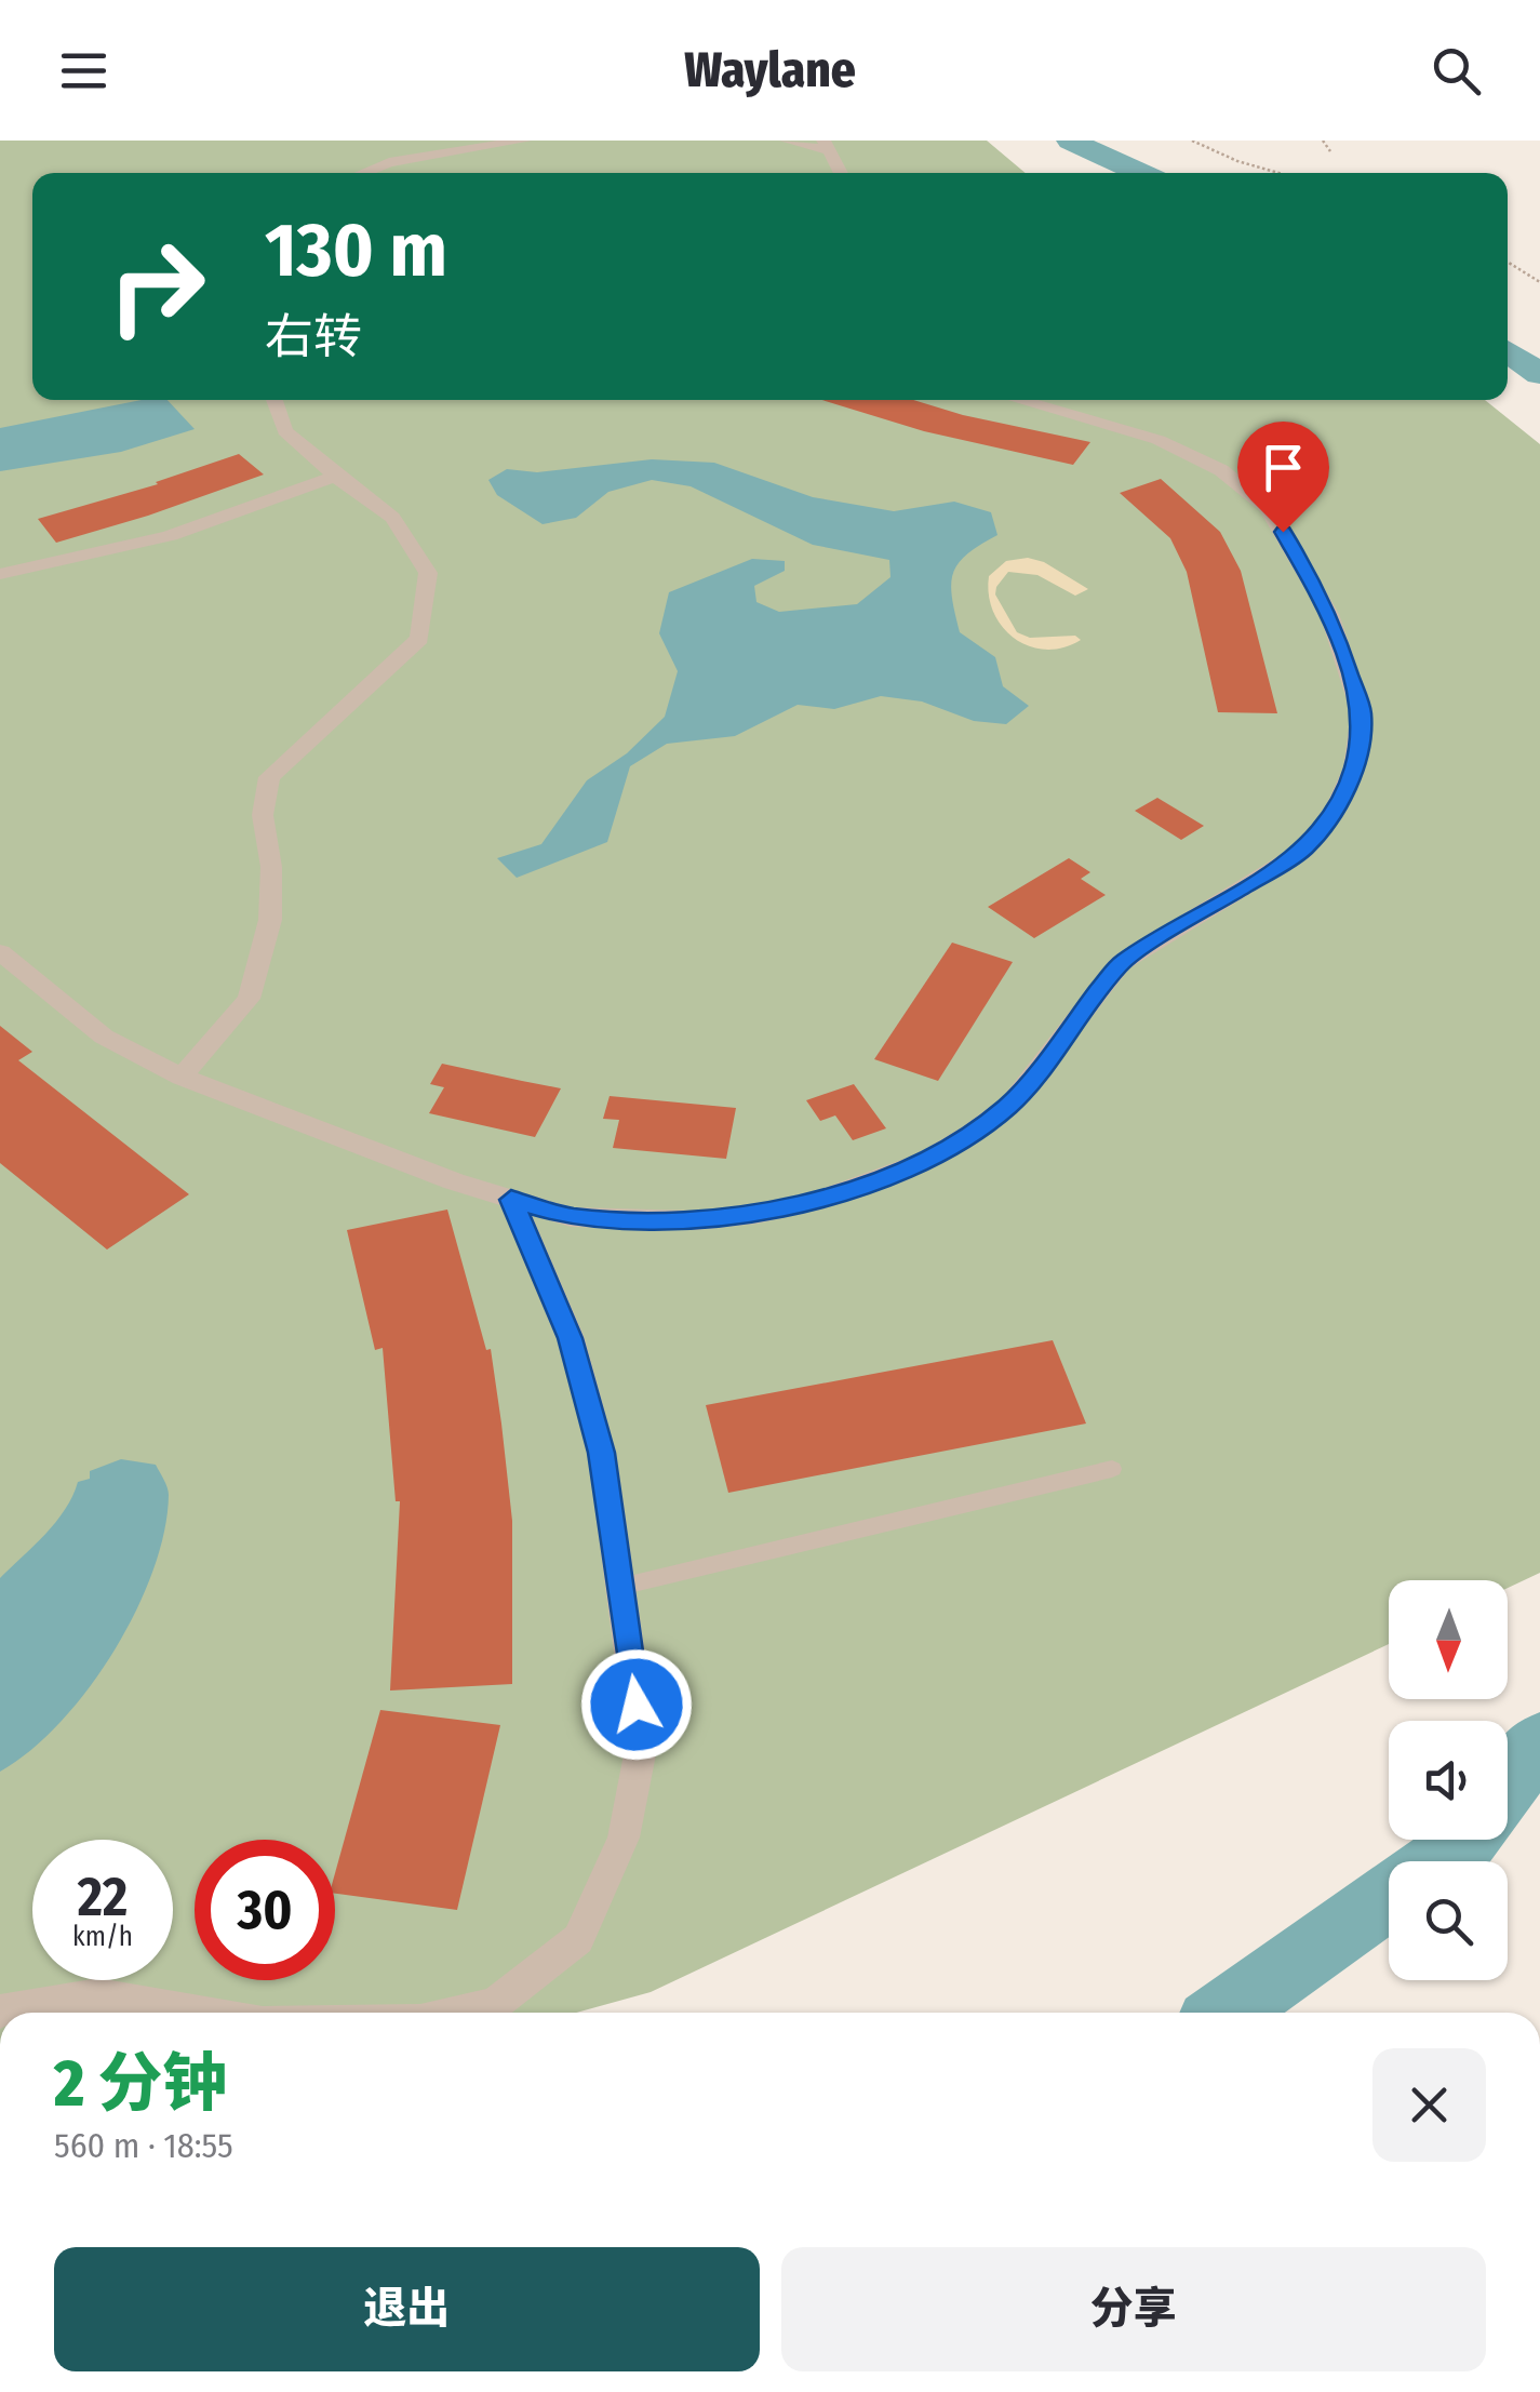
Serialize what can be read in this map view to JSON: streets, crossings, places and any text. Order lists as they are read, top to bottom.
{
  "north": "bottom",
  "page": {
    "header": "Waylane",
    "turn": ["130 m", "右转"],
    "speed": "22 km/h",
    "limit": "30",
    "heading": ["2 分钟", "560 m · 18:55"],
    "buttons": ["退出", "分享"]
  }
}
